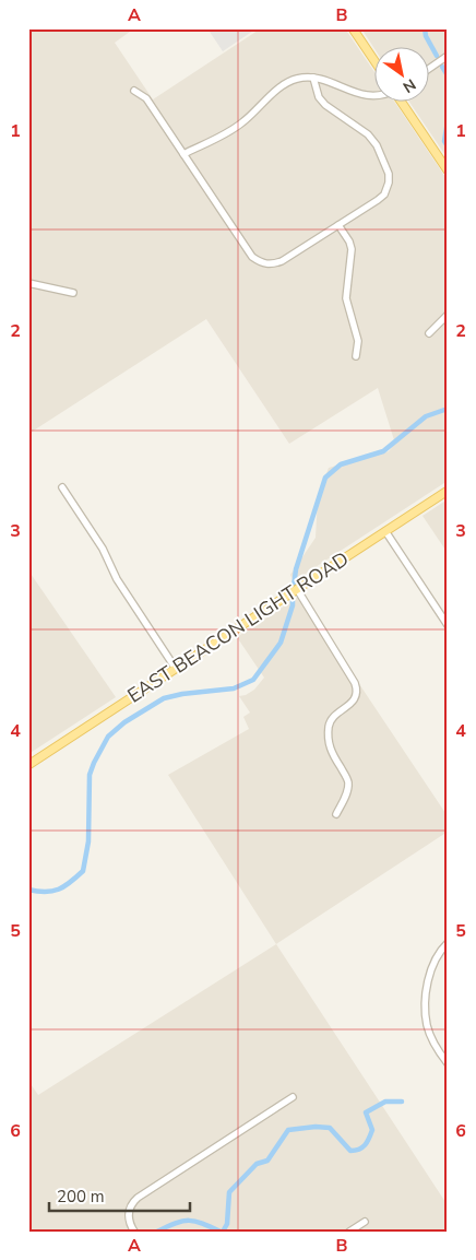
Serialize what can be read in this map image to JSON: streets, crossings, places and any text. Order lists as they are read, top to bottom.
{
  "streets": {
    "main road": ["EAST BEACON LIGHT ROAD"]
  },
  "scale_bar": "200 m",
  "north": "bottom right",
  "grid": {
    "columns": ["A", "B"],
    "rows": [
      "1",
      "2",
      "3",
      "4",
      "5",
      "6"
    ]
  }
}
